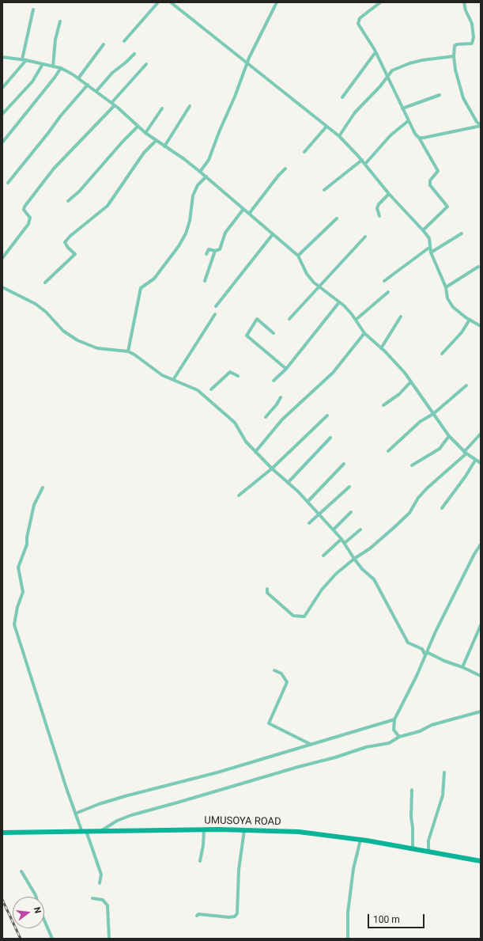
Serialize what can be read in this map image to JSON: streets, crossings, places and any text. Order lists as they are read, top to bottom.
{
  "streets": {
    "main road": ["UMUSOYA ROAD"]
  },
  "scale_bar": "100 m",
  "north": "right"
}
